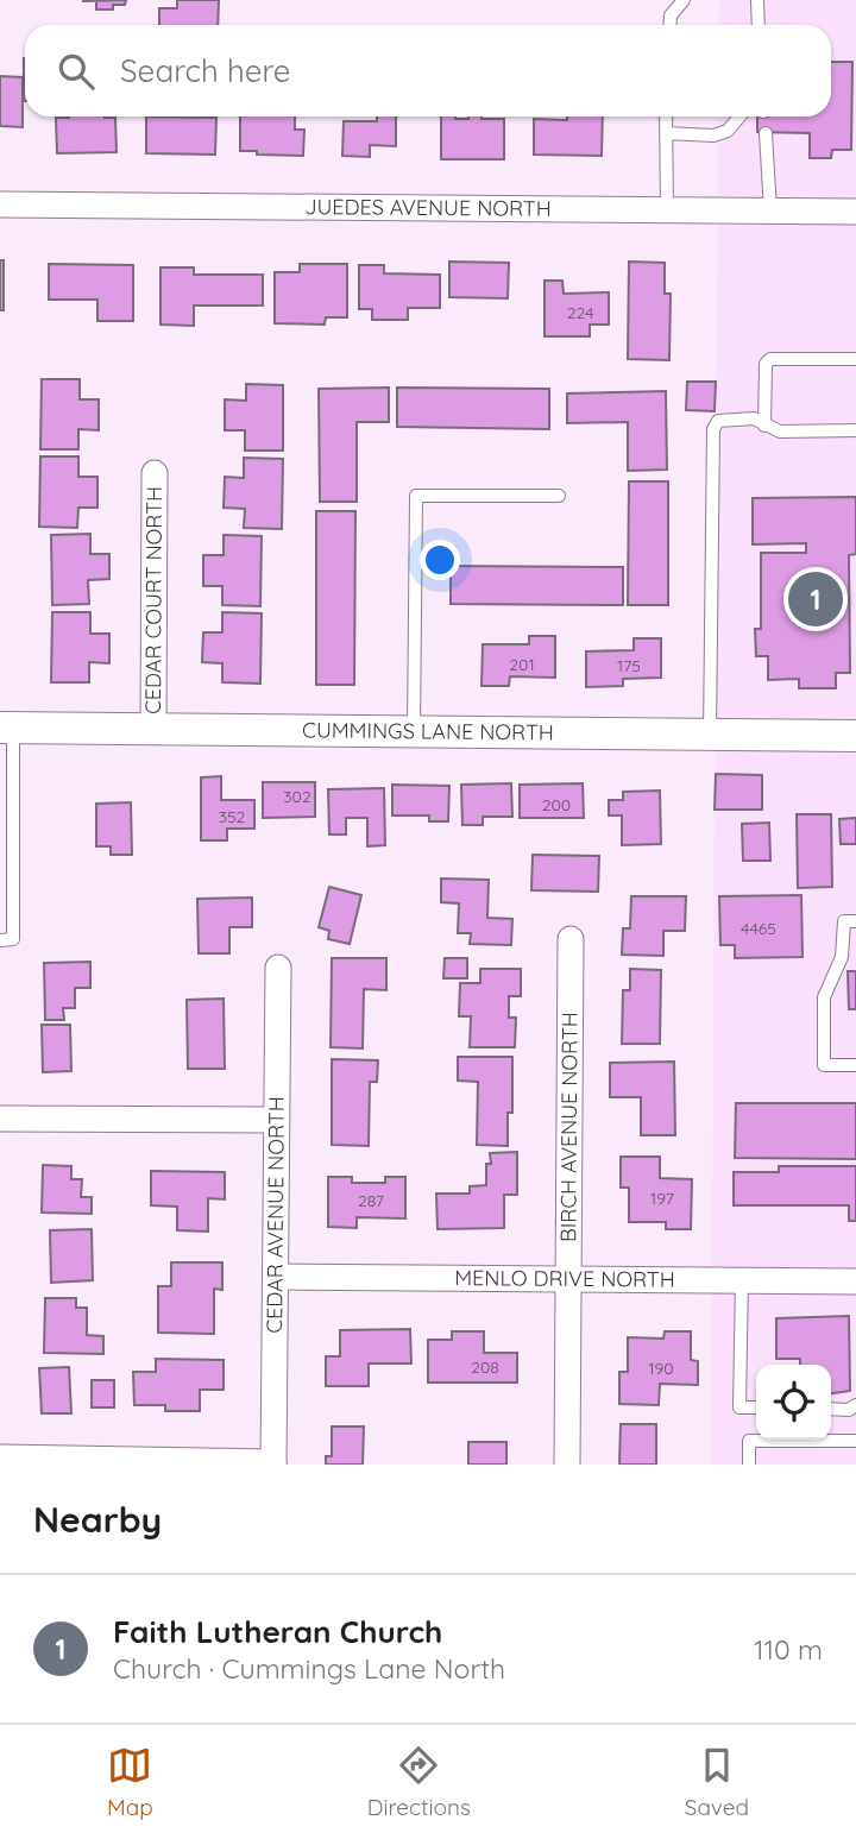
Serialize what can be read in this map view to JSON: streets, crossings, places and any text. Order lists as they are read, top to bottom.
{
  "streets": {
    "street": [
      "JUEDES AVENUE NORTH",
      "CEDAR COURT NORTH",
      "CUMMINGS LANE NORTH",
      "BIRCH AVENUE NORTH",
      "CEDAR AVENUE NORTH",
      "MENLO DRIVE NORTH"
    ]
  },
  "crossings": [
    ["CEDAR COURT NORTH", "CUMMINGS LANE NORTH"],
    ["BIRCH AVENUE NORTH", "MENLO DRIVE NORTH"],
    ["CEDAR AVENUE NORTH", "MENLO DRIVE NORTH"]
  ],
  "house_numbers": [
    "224",
    "201",
    "175",
    "302",
    "200",
    "352",
    "4465",
    "197",
    "287",
    "208",
    "190"
  ],
  "page": {
    "search": "Search here",
    "pins": "1",
    "heading": "Nearby",
    "list": [
      {
        "mark": "1",
        "name": "Faith Lutheran Church",
        "note": "Church · Cummings Lane North",
        "value": "110 m"
      }
    ],
    "nav": ["Map", "Directions", "Saved"]
  }
}
